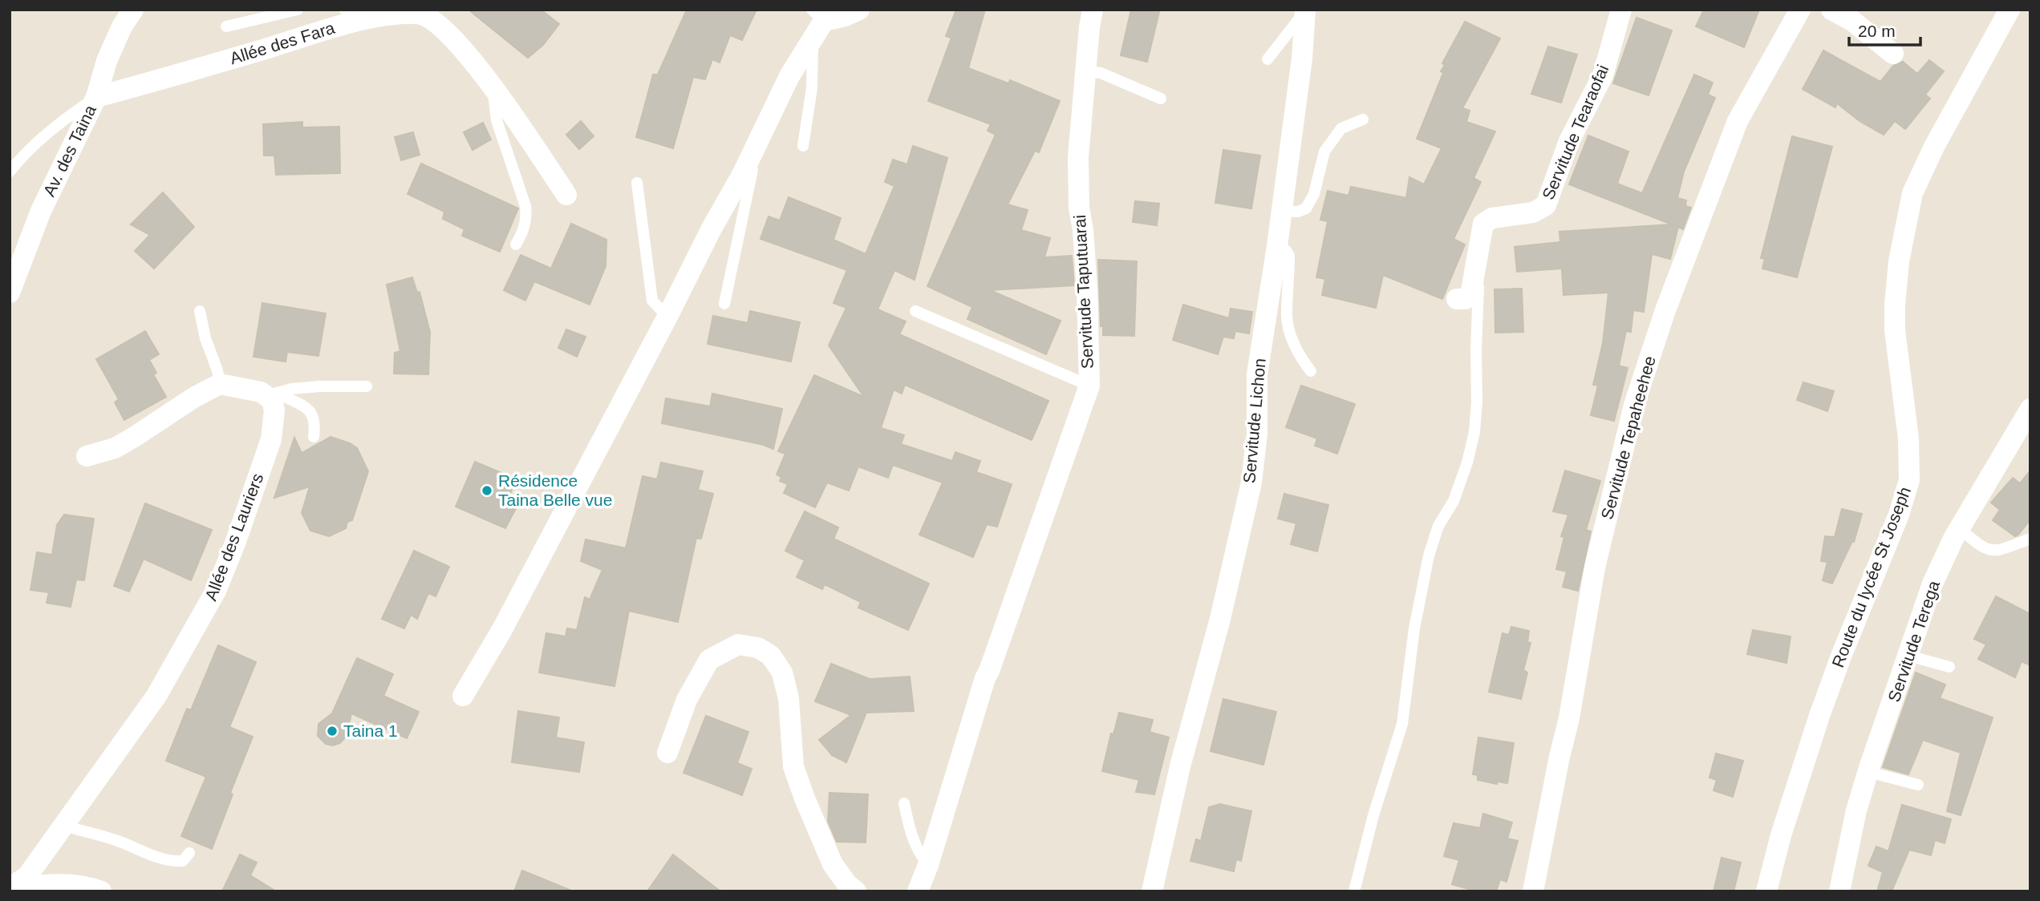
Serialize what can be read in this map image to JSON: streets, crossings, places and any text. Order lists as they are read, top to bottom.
{
  "streets": {
    "street": [
      "Allée des Fara",
      "Servitude Tearaofai",
      "Av. des Taina",
      "Servitude Taputuarai",
      "Servitude Lichon",
      "Servitude Tepaheehee",
      "Allée des Lauriers",
      "Route du lycée St Joseph",
      "Servitude Terega"
    ]
  },
  "crossings": [
    ["Allée des Fara", "Av. des Taina"]
  ],
  "places": ["Résidence Taina Belle vue", "Taina 1"],
  "scale_bar": "20 m"
}
